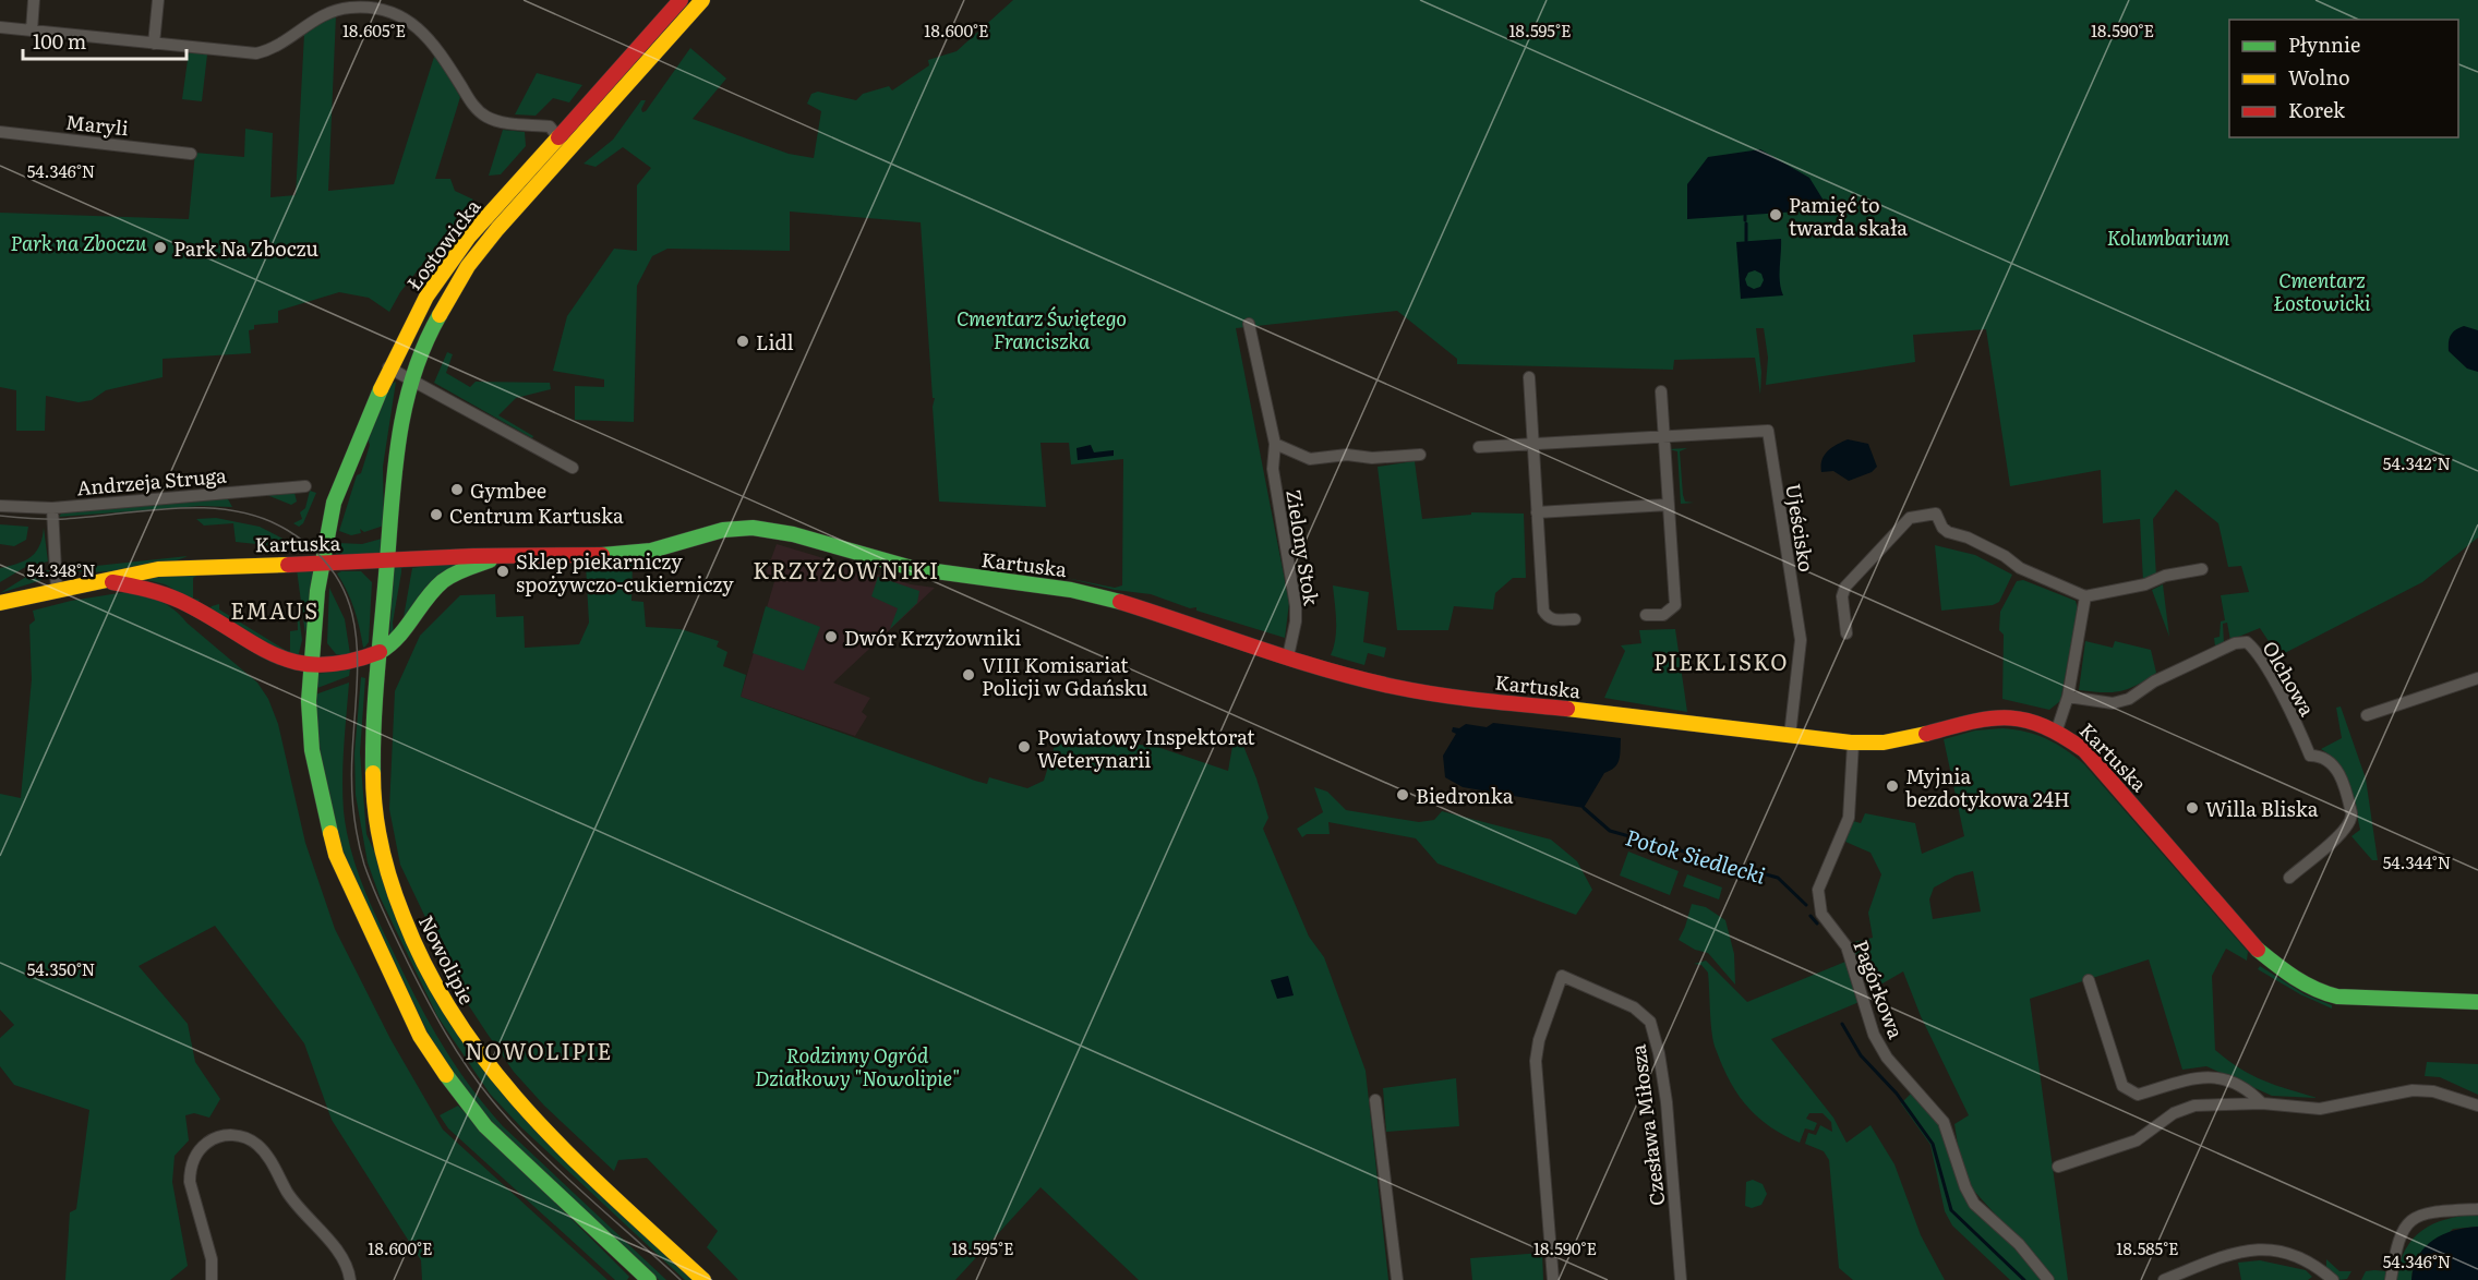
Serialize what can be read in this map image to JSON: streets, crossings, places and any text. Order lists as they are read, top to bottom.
{
  "streets": {
    "main road": ["Łostowicka", "Kartuska", "Nowolipie"],
    "street": [
      "Maryli",
      "Andrzeja Struga",
      "Ujeścisko",
      "Zielony Stok",
      "Olchowa",
      "Pagórkowa",
      "Czesława Miłosza"
    ]
  },
  "crossings": [
    ["Łostowicka", "Kartuska"],
    ["Łostowicka", "Nowolipie"],
    ["Ujeścisko", "Kartuska"],
    ["Kartuska", "Zielony Stok"],
    ["Kartuska", "Nowolipie"],
    ["Kartuska", "Pagórkowa"]
  ],
  "districts": [
    "KRZYŻOWNIKI",
    "EMAUS",
    "PIEKLISKO",
    "NOWOLIPIE"
  ],
  "water": ["Potok Siedlecki"],
  "parks": [
    "Kolumbarium",
    "Park na Zboczu",
    "Cmentarz Łostowicki",
    "Cmentarz Świętego Franciszka",
    "Rodzinny Ogród Działkowy \"Nowolipie\""
  ],
  "places": [
    "Pamięć to twarda skała",
    "Park Na Zboczu",
    "Lidl",
    "Gymbee",
    "Centrum Kartuska",
    "Sklep piekarniczy spożywczo-cukierniczy",
    "Dwór Krzyżowniki",
    "VIII Komisariat Policji w Gdańsku",
    "Powiatowy Inspektorat Weterynarii",
    "Myjnia bezdotykowa 24H",
    "Biedronka",
    "Willa Bliska"
  ],
  "legend": ["Płynnie", "Wolno", "Korek"],
  "scale_bar": "100 m",
  "coordinates": [
    "18.605°E",
    "18.600°E",
    "18.595°E",
    "18.590°E",
    "54.346°N",
    "54.342°N",
    "54.348°N",
    "54.344°N",
    "54.350°N",
    "18.585°E"
  ]
}
